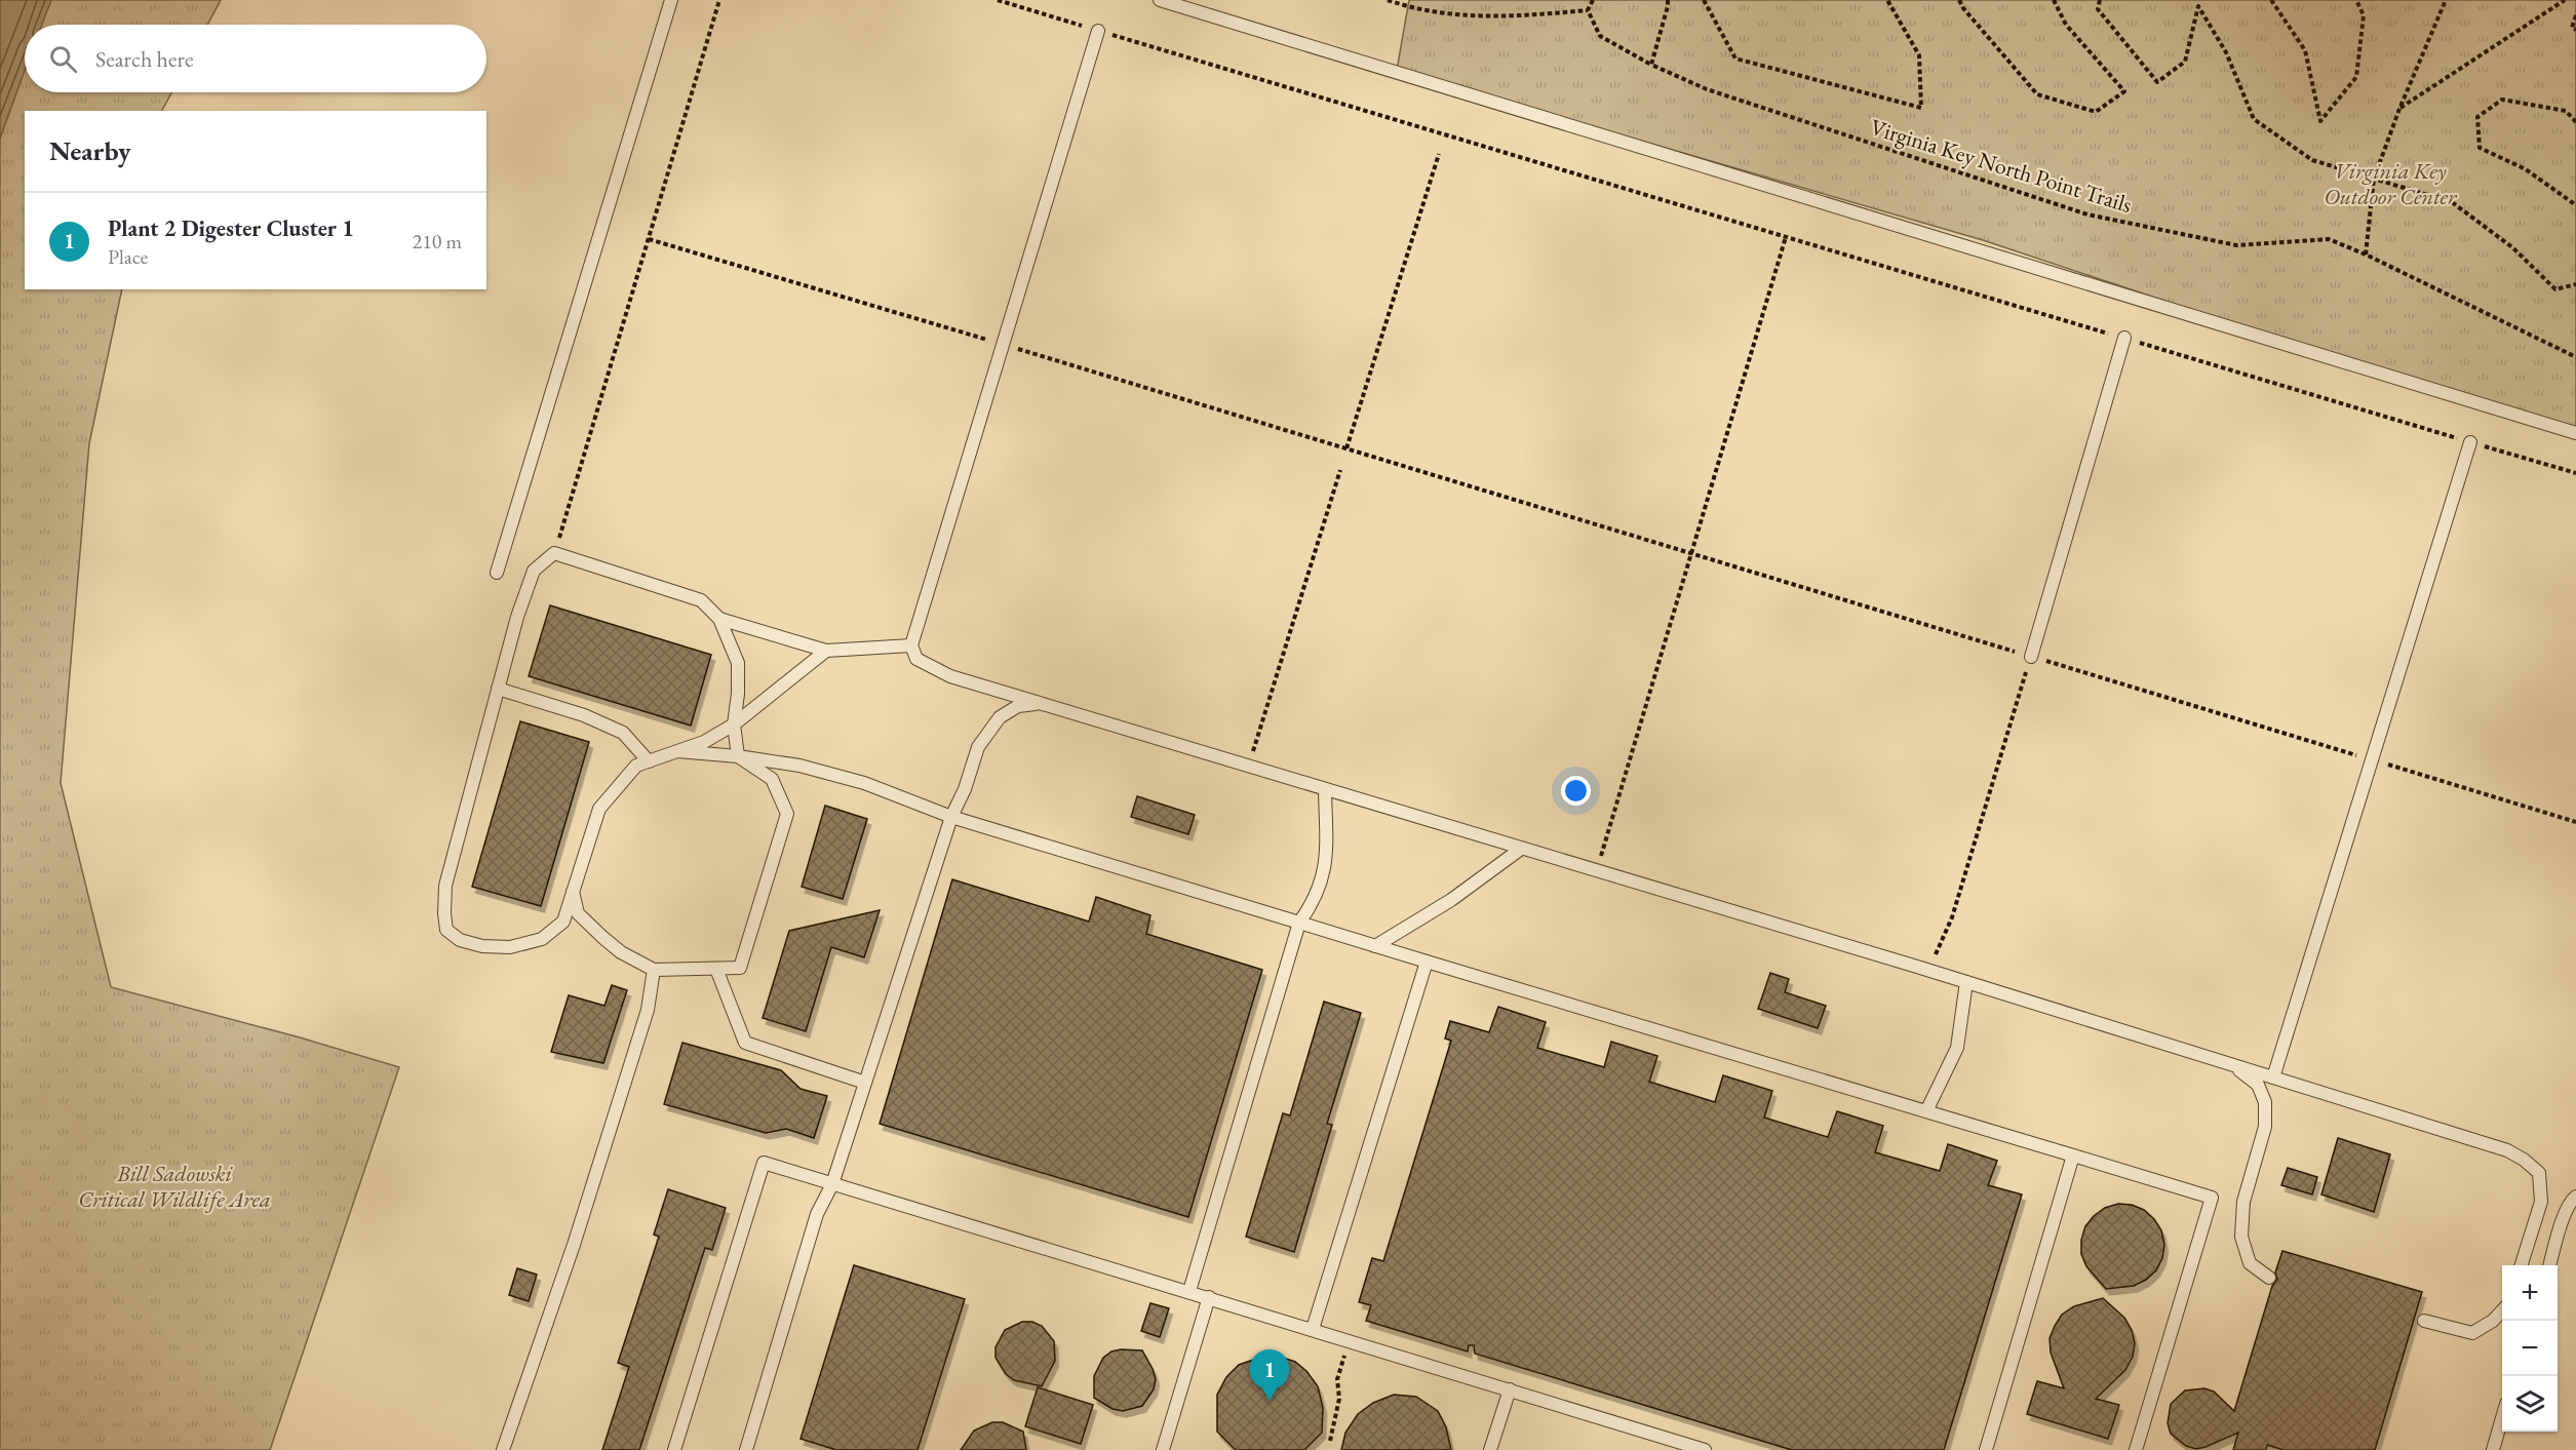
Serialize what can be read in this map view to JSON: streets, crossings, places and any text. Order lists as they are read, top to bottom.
{
  "streets": {
    "path": ["Virginia Key North Point Trails"]
  },
  "parks": ["Virginia Key Outdoor Center", "Bill Sadowski Critical Wildlife Area"],
  "page": {
    "search": "Search here",
    "heading": "Nearby",
    "list": [
      {
        "mark": "1",
        "name": "Plant 2 Digester Cluster 1",
        "note": "Place",
        "value": "210 m"
      }
    ],
    "map_buttons": ["+", "−"],
    "pins": "1"
  }
}
